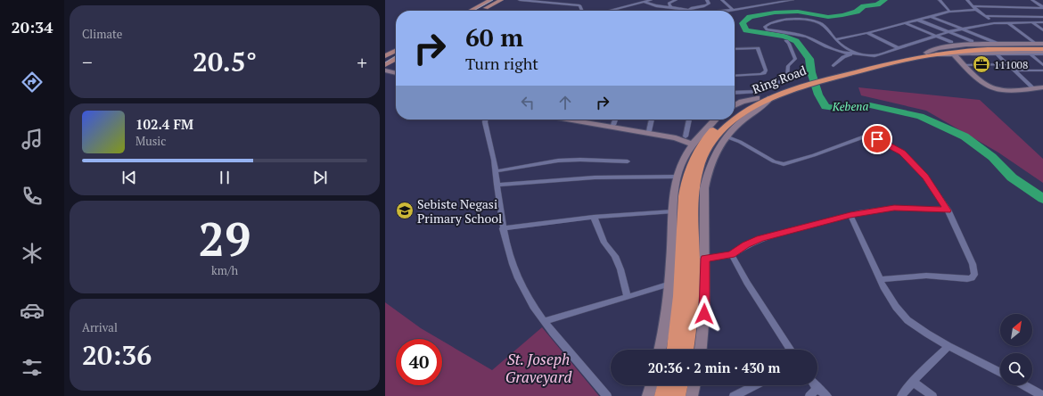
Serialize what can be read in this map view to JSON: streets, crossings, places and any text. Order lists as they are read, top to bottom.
{
  "streets": {
    "highway": ["Ring Road"]
  },
  "water": ["Kebena"],
  "parks": ["St. Joseph Graveyard"],
  "places": {
    "office": ["111008"],
    "school or university": ["Sebiste Negasi Primary School"]
  },
  "north": "top right",
  "page": {
    "tabs": "20:34",
    "tile": [
      "Climate",
      ["29", "km/h"],
      ["Arrival", "20:36"]
    ],
    "turn": ["60 m", "Turn right"],
    "heat": ["−", "20.5°", "+"],
    "song": ["102.4 FM", "Music"],
    "limit": "40",
    "trip": "20:36 · 2 min · 430 m"
  }
}
